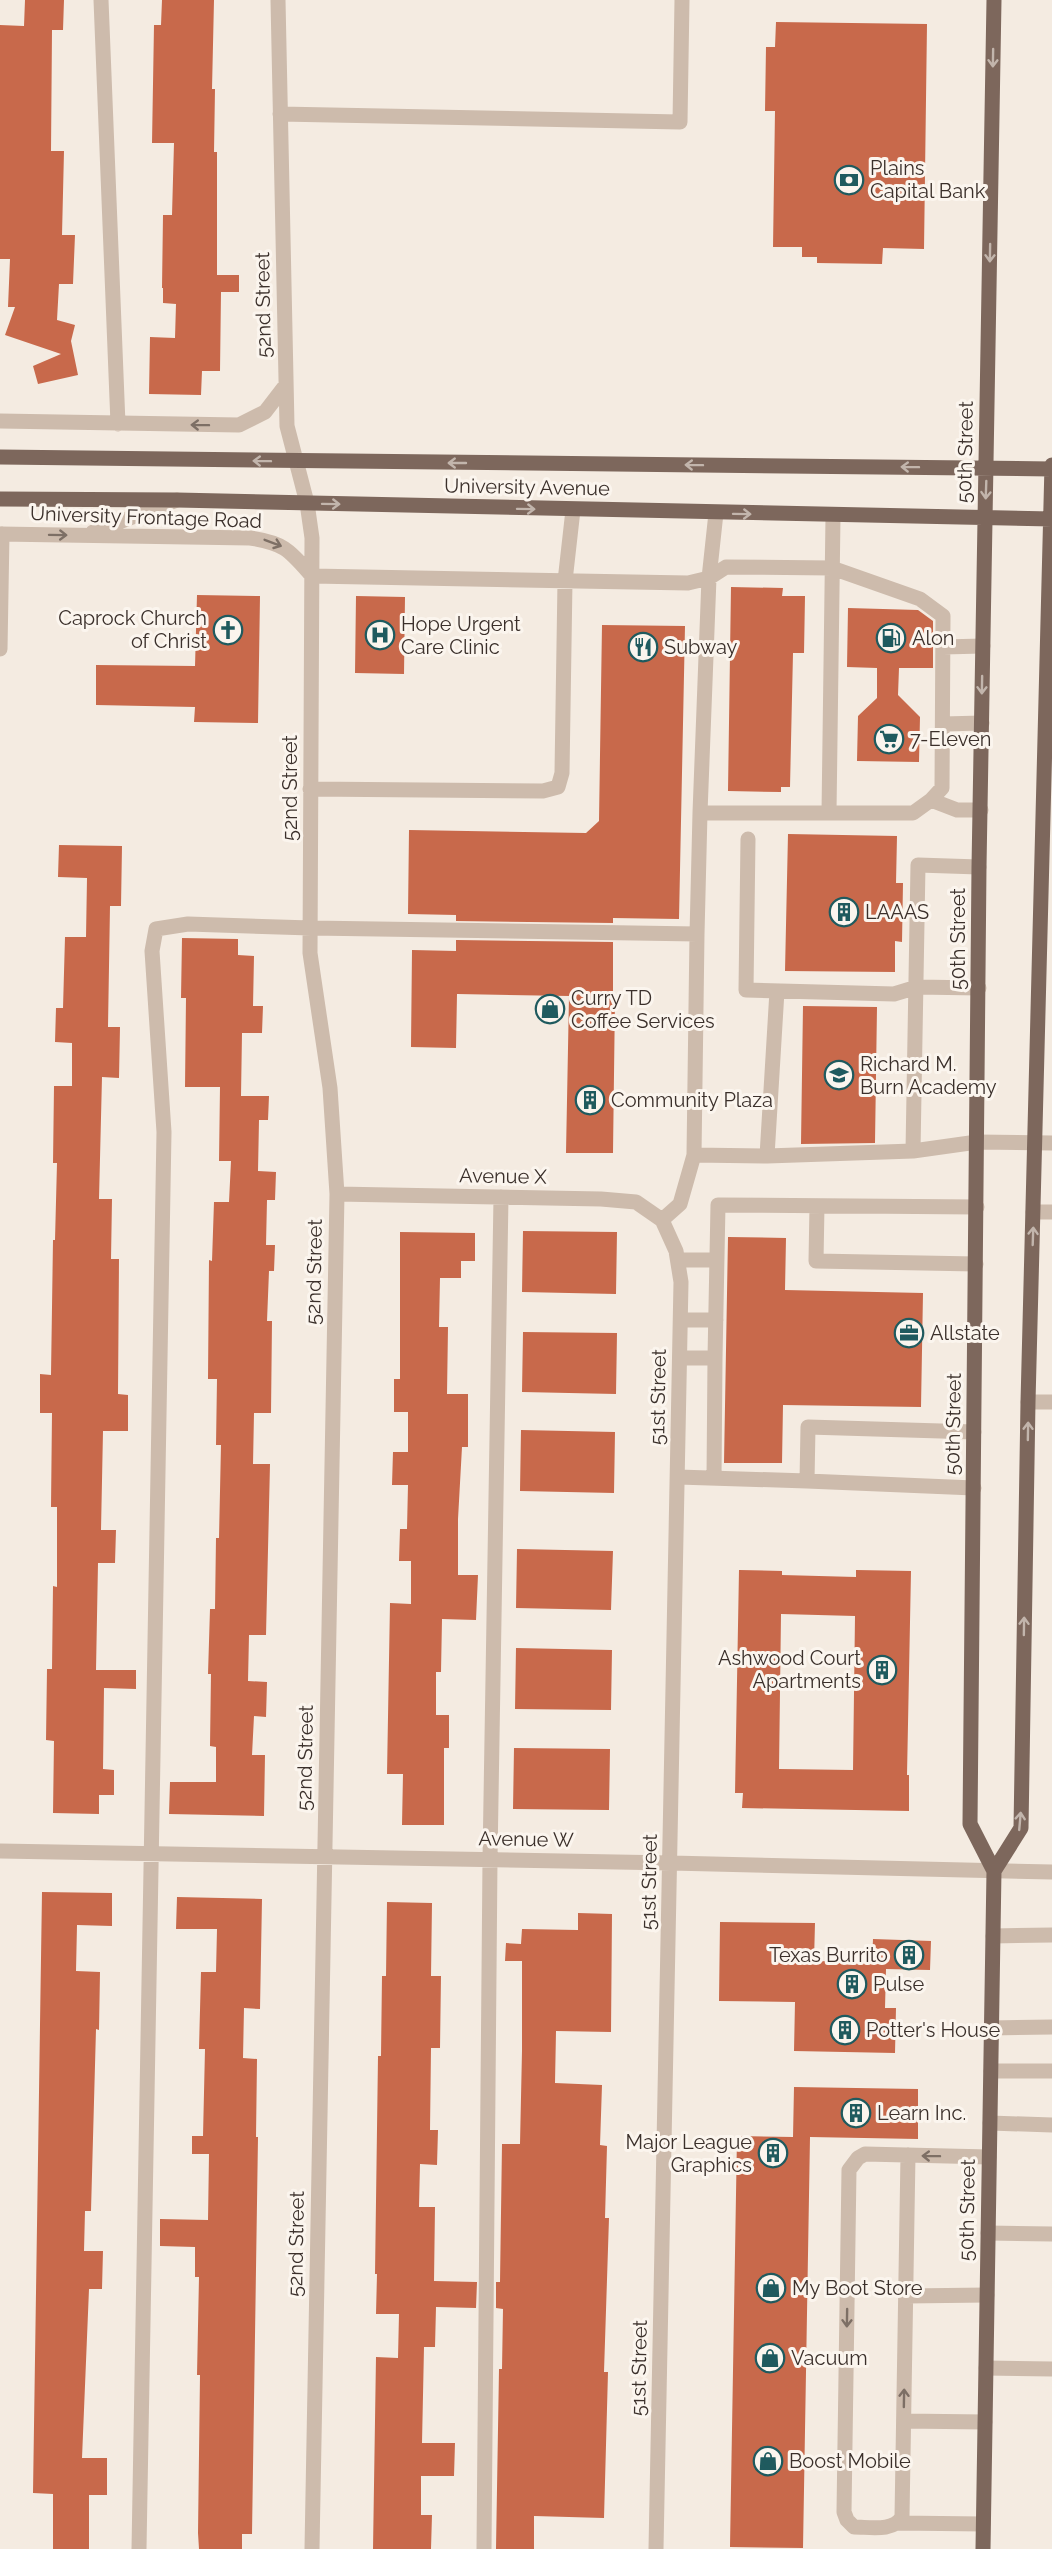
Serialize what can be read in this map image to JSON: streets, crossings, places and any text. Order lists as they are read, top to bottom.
{
  "streets": {
    "main road": ["50th Street", "University Avenue"],
    "street": [
      "52nd Street",
      "University Frontage Road",
      "Avenue X",
      "51st Street",
      "Avenue W"
    ]
  },
  "crossings": [
    ["52nd Street", "University Avenue"],
    ["52nd Street", "University Frontage Road"],
    ["52nd Street", "Avenue X"],
    ["52nd Street", "Avenue W"],
    ["50th Street", "University Avenue"],
    ["50th Street", "Avenue W"],
    ["Avenue X", "51st Street"],
    ["51st Street", "Avenue W"]
  ],
  "places": {
    "bank": ["Plains Capital Bank"],
    "church": ["Caprock Church of Christ"],
    "hospital": ["Hope Urgent Care Clinic"],
    "fuel station": ["Alon"],
    "restaurant": ["Subway"],
    "supermarket": ["7-Eleven"],
    "building": [
      "LAAAS",
      "Community Plaza",
      "Ashwood Court Apartments",
      "Texas Burrito",
      "Pulse",
      "Potter's House",
      "Learn Inc.",
      "Major League Graphics"
    ],
    "shop": [
      "Curry TD Coffee Services",
      "My Boot Store",
      "Vacuum",
      "Boost Mobile"
    ],
    "school or university": ["Richard M. Burn Academy"],
    "office": ["Allstate"]
  }
}
